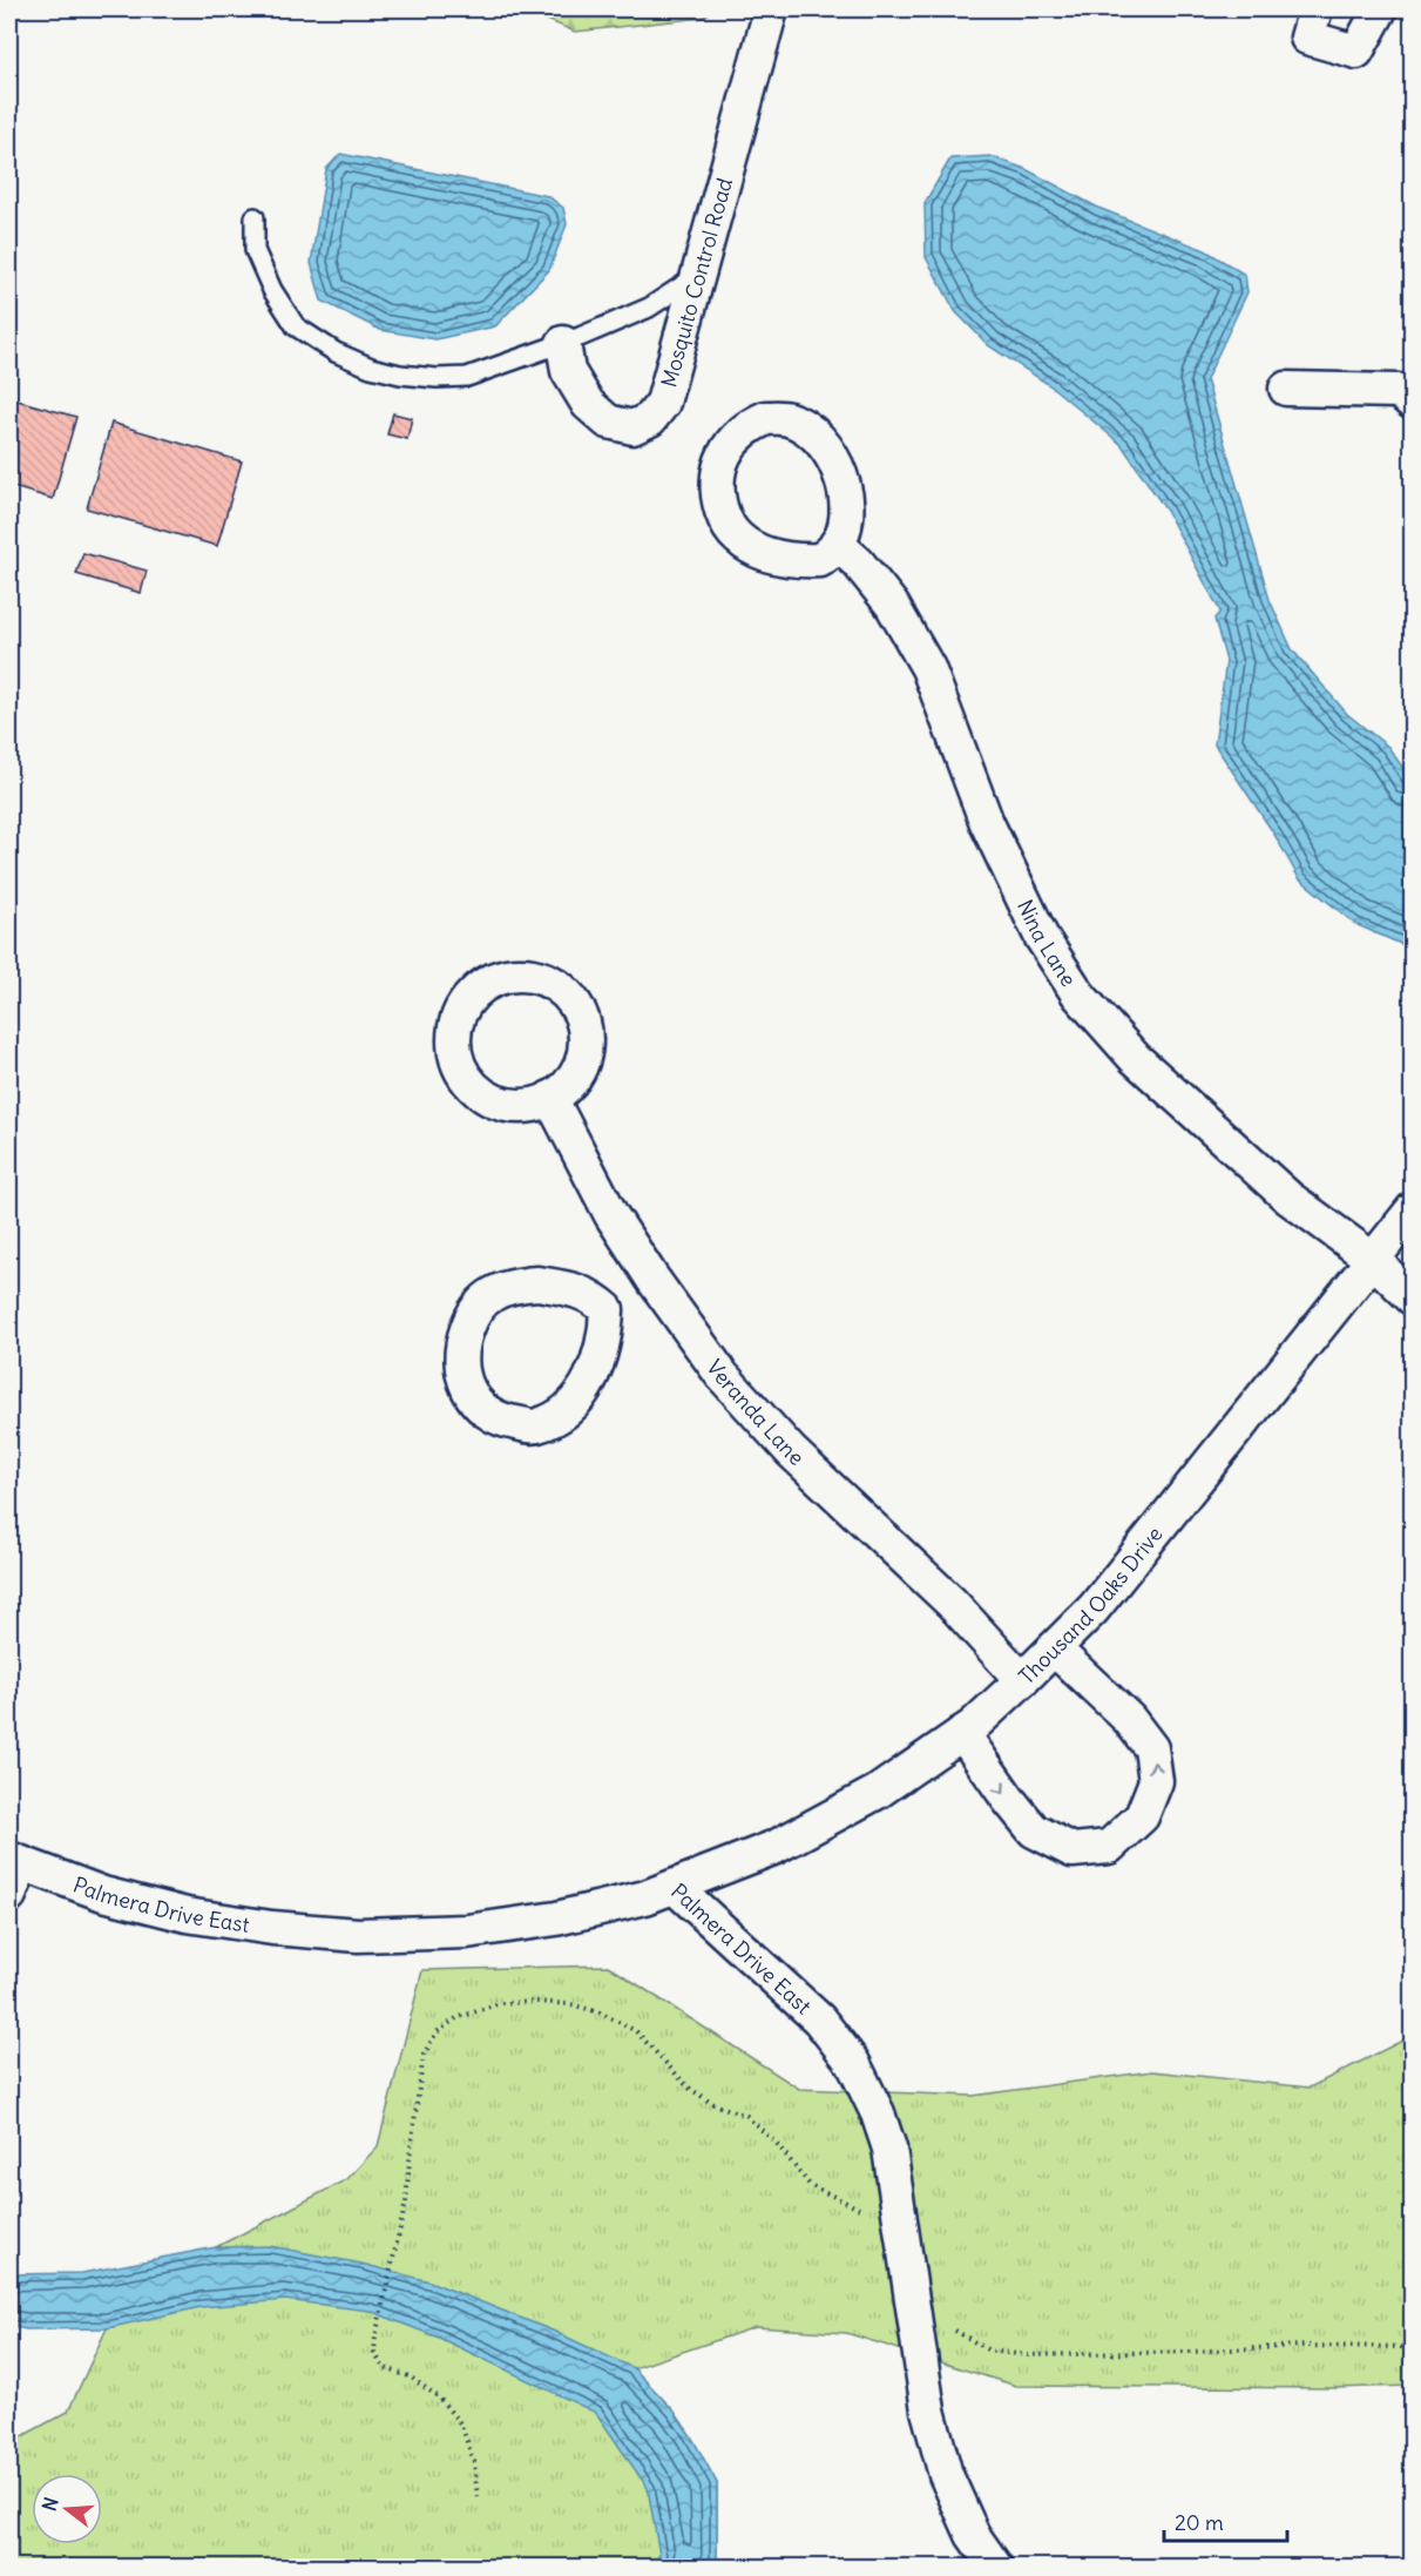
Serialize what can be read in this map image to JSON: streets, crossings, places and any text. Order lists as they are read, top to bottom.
{
  "streets": {
    "street": [
      "Mosquito Control Road",
      "Nina Lane",
      "Veranda Lane",
      "Thousand Oaks Drive",
      "Palmera Drive East"
    ]
  },
  "crossings": [
    ["Nina Lane", "Thousand Oaks Drive"],
    ["Veranda Lane", "Thousand Oaks Drive"],
    ["Thousand Oaks Drive", "Palmera Drive East"]
  ],
  "scale_bar": "20 m",
  "north": "left"
}
